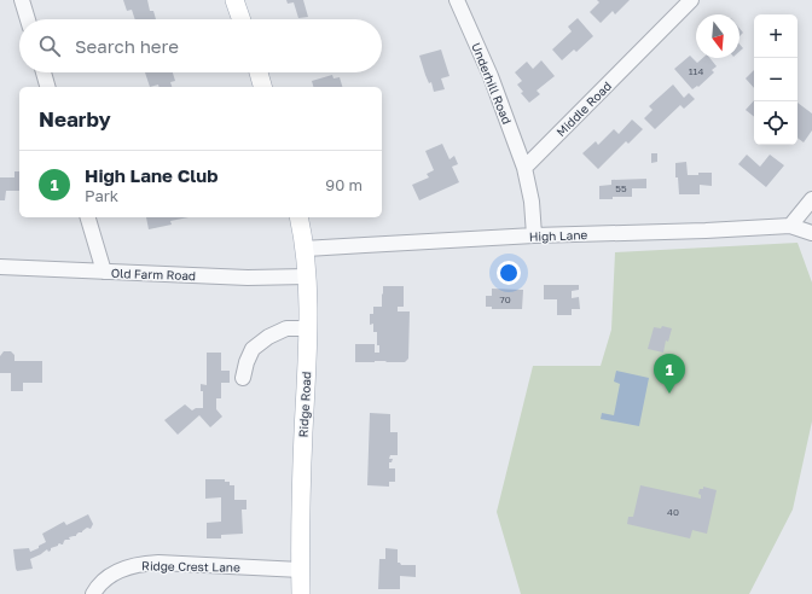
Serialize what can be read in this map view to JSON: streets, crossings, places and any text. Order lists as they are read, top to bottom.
{
  "streets": {
    "main road": ["Ridge Road"],
    "street": [
      "Underhill Road",
      "Middle Road",
      "High Lane",
      "Old Farm Road",
      "Ridge Crest Lane"
    ]
  },
  "crossings": [
    ["Underhill Road", "Middle Road"],
    ["High Lane", "Ridge Road"],
    ["Old Farm Road", "Ridge Road"],
    ["Ridge Road", "Ridge Crest Lane"]
  ],
  "house_numbers": [
    "114",
    "55",
    "70",
    "40"
  ],
  "north": "bottom",
  "page": {
    "map_buttons": ["+", "−"],
    "search": "Search here",
    "heading": "Nearby",
    "list": [
      {
        "mark": "1",
        "name": "High Lane Club",
        "note": "Park",
        "value": "90 m"
      }
    ],
    "pins": "1"
  }
}
